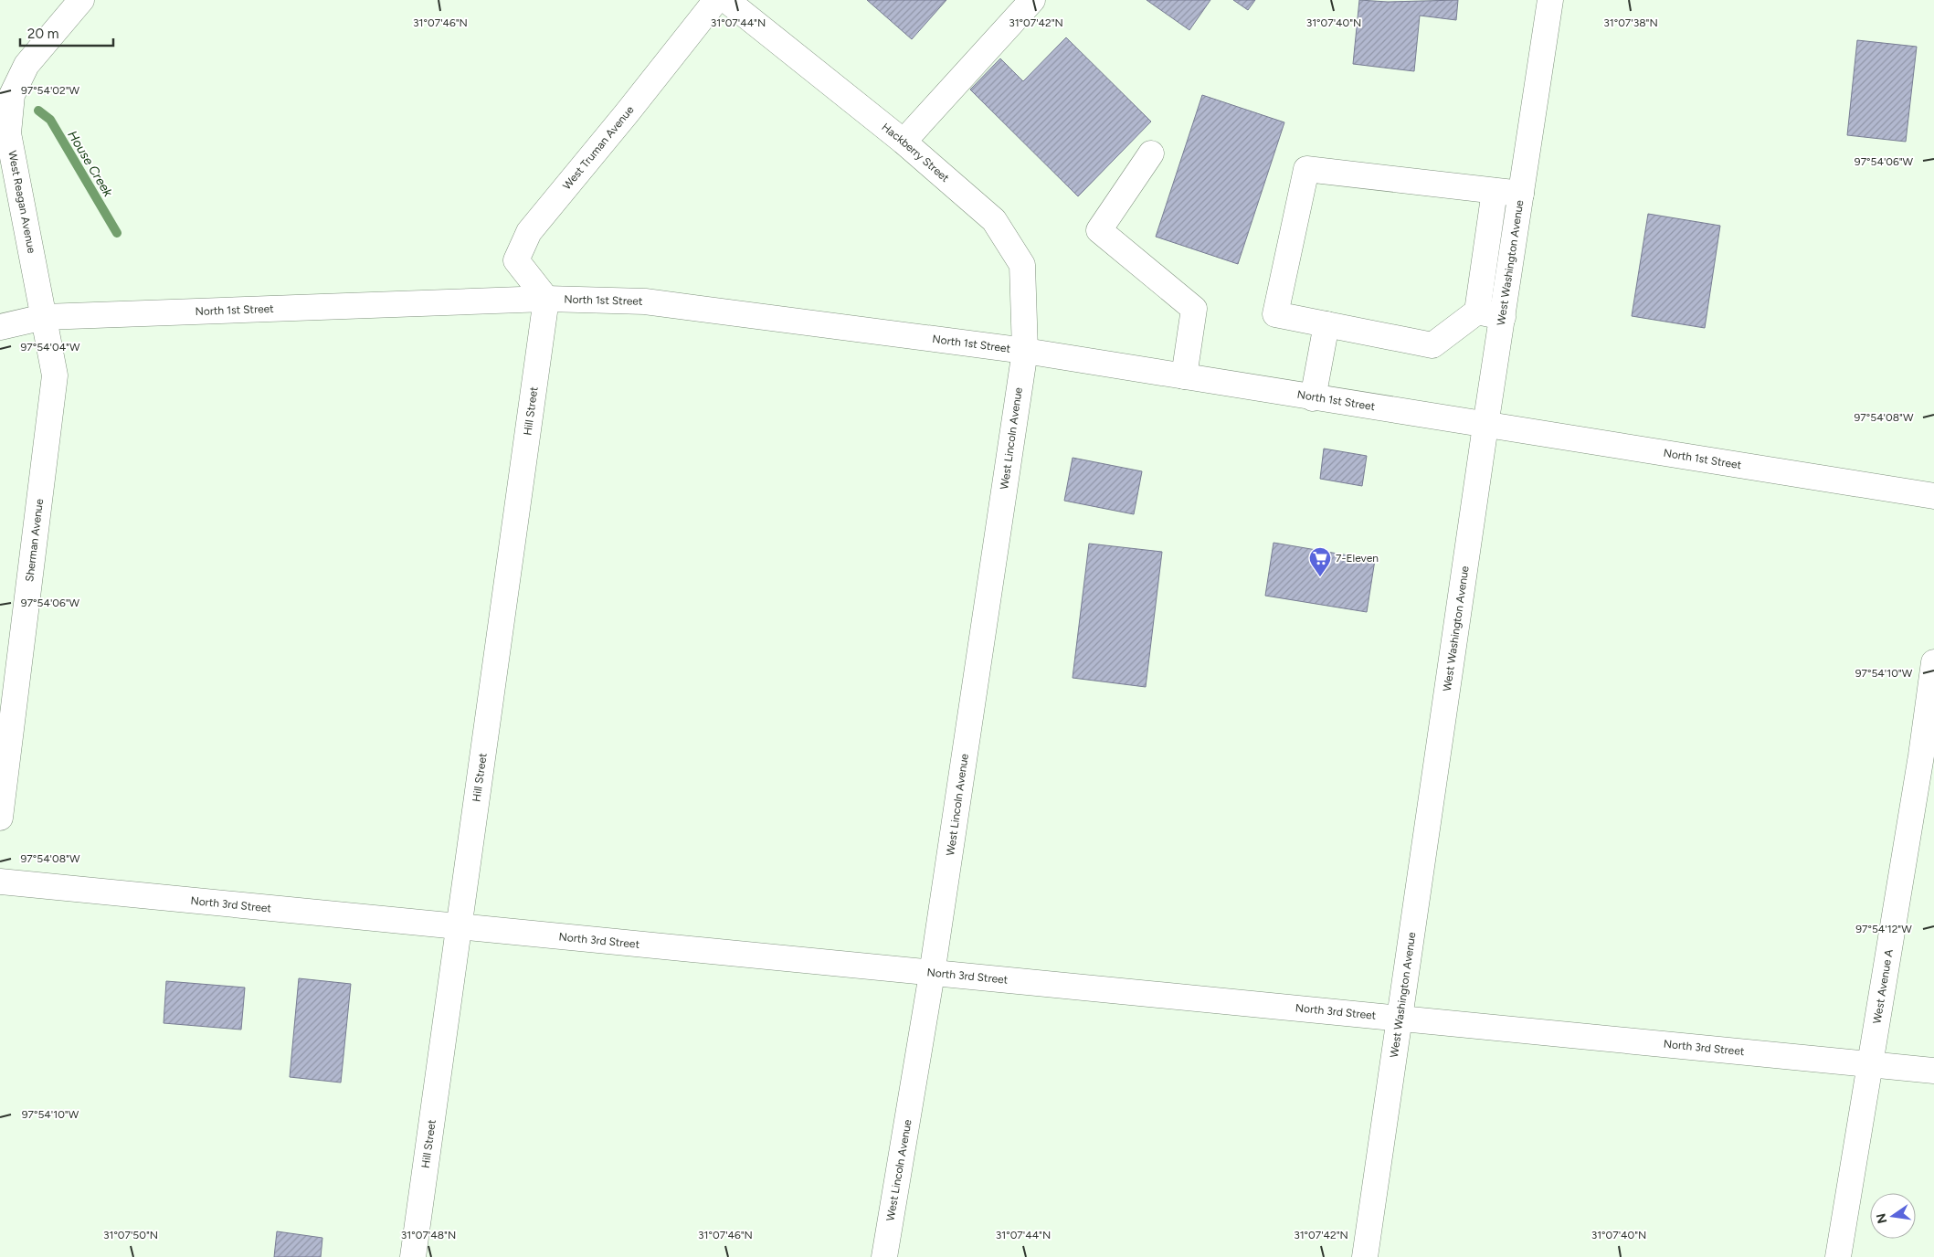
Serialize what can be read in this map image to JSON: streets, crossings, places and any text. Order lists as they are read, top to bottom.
{
  "streets": {
    "street": [
      "West Truman Avenue",
      "Hackberry Street",
      "West Reagan Avenue",
      "West Washington Avenue",
      "North 1st Street",
      "Hill Street",
      "West Lincoln Avenue",
      "Sherman Avenue",
      "North 3rd Street",
      "West Avenue A"
    ]
  },
  "crossings": [
    ["West Truman Avenue", "North 1st Street"],
    ["West Truman Avenue", "Hill Street"],
    ["Hackberry Street", "North 1st Street"],
    ["Hackberry Street", "West Lincoln Avenue"],
    ["West Reagan Avenue", "North 1st Street"],
    ["West Reagan Avenue", "Sherman Avenue"],
    ["West Washington Avenue", "North 1st Street"],
    ["West Washington Avenue", "North 3rd Street"],
    ["North 1st Street", "Hill Street"],
    ["North 1st Street", "West Lincoln Avenue"],
    ["North 1st Street", "Sherman Avenue"],
    ["Hill Street", "North 3rd Street"],
    ["West Lincoln Avenue", "North 3rd Street"],
    ["North 3rd Street", "West Avenue A"]
  ],
  "water": ["House Creek"],
  "places": {
    "supermarket": ["7-Eleven"]
  },
  "scale_bar": "20 m",
  "north": "left",
  "coordinates": [
    "31°07'46\"N",
    "31°07'44\"N",
    "31°07'42\"N",
    "31°07'40\"N",
    "31°07'38\"N",
    "97°54'02\"W",
    "97°54'06\"W",
    "97°54'04\"W",
    "97°54'08\"W",
    "97°54'10\"W",
    "97°54'12\"W",
    "31°07'50\"N",
    "31°07'48\"N"
  ]
}
